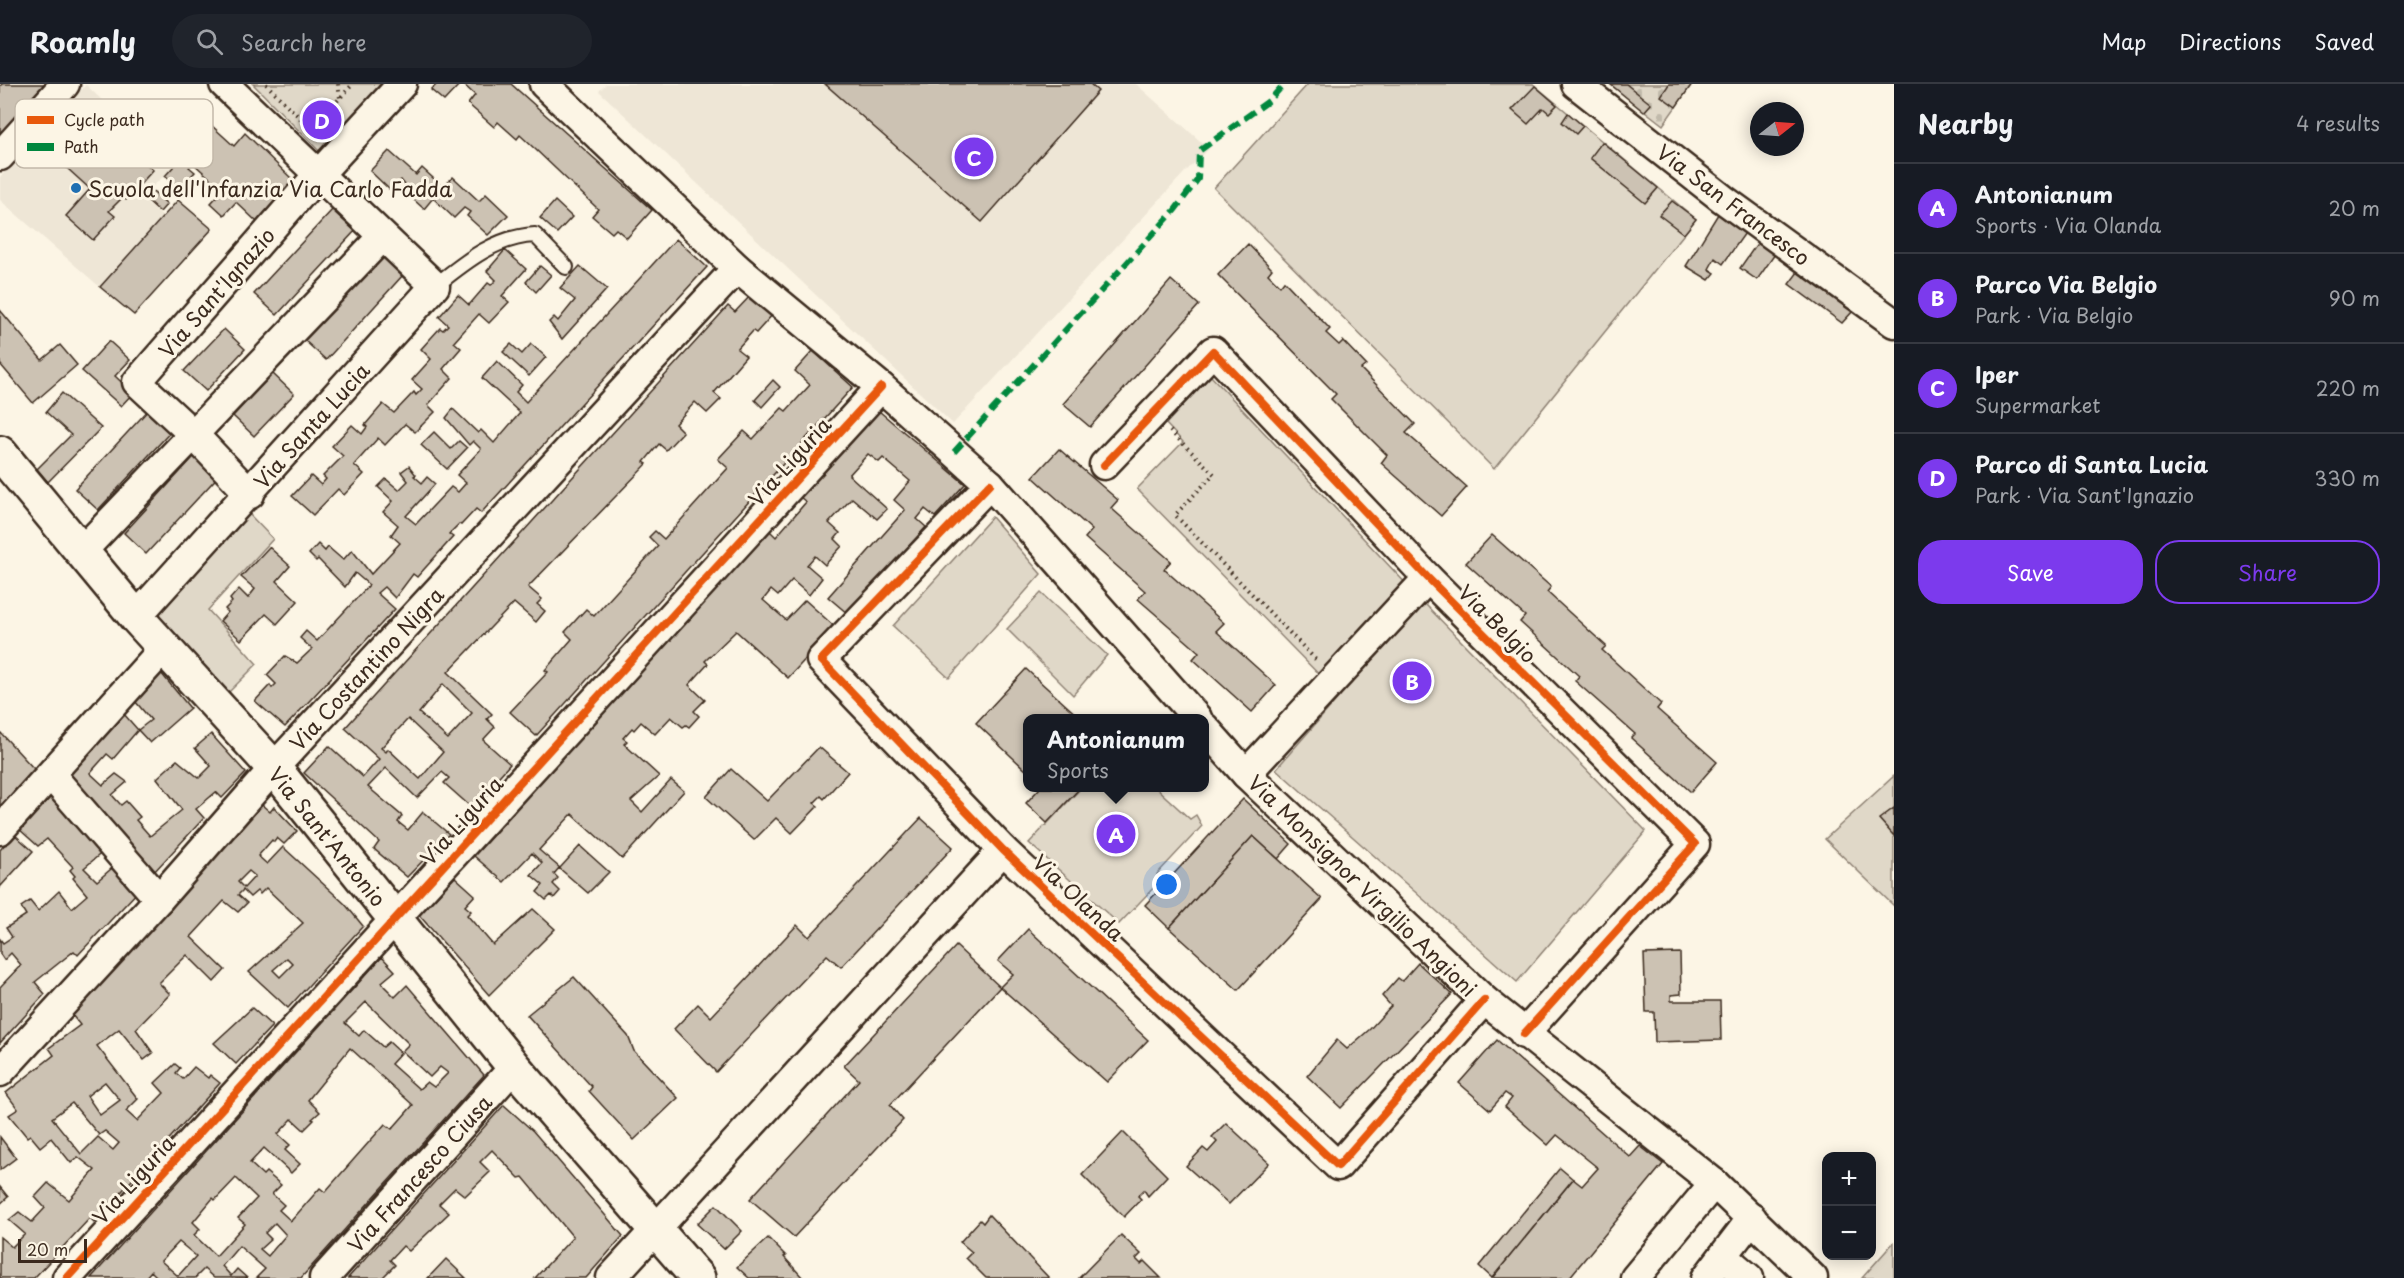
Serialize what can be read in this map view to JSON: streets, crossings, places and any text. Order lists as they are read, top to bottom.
{
  "streets": {
    "street": [
      "Via San Francesco",
      "Via Sant'Ignazio",
      "Via Santa Lucia",
      "Via Liguria",
      "Via Belgio",
      "Via Costantino Nigra",
      "Via Sant'Antonio",
      "Via Monsignor Virgilio Angioni",
      "Via Olanda",
      "Via Francesco Ciusa"
    ]
  },
  "crossings": [
    ["Via Sant'Ignazio", "Via Santa Lucia"],
    ["Via Santa Lucia", "Via Sant'Antonio"],
    ["Via Liguria", "Via Sant'Antonio"],
    ["Via Belgio", "Via Monsignor Virgilio Angioni"],
    ["Via Costantino Nigra", "Via Sant'Antonio"],
    ["Via Sant'Antonio", "Via Olanda"],
    ["Via Sant'Antonio", "Via Francesco Ciusa"],
    ["Via Monsignor Virgilio Angioni", "Via Olanda"]
  ],
  "places": ["Scuola dell'Infanzia Via Carlo Fadda"],
  "legend": ["Cycle path", "Path"],
  "scale_bar": "20 m",
  "north": "right",
  "page": {
    "header": "Roamly",
    "search": "Search here",
    "nav": ["Map", "Directions", "Saved"],
    "heading": ["Nearby", "4 results"],
    "pins": [
      "D",
      "C",
      "B",
      "A"
    ],
    "list": [
      {
        "mark": "A",
        "name": "Antonianum",
        "note": "Sports · Via Olanda",
        "value": "20 m"
      },
      {
        "mark": "B",
        "name": "Parco Via Belgio",
        "note": "Park · Via Belgio",
        "value": "90 m"
      },
      {
        "mark": "C",
        "name": "Iper",
        "note": "Supermarket",
        "value": "220 m"
      },
      {
        "mark": "D",
        "name": "Parco di Santa Lucia",
        "note": "Park · Via Sant'Ignazio",
        "value": "330 m"
      }
    ],
    "buttons": ["Save", "Share"],
    "popup": ["Antonianum", "Sports"],
    "map_buttons": ["+", "−"],
    "scale": "20 m"
  }
}
